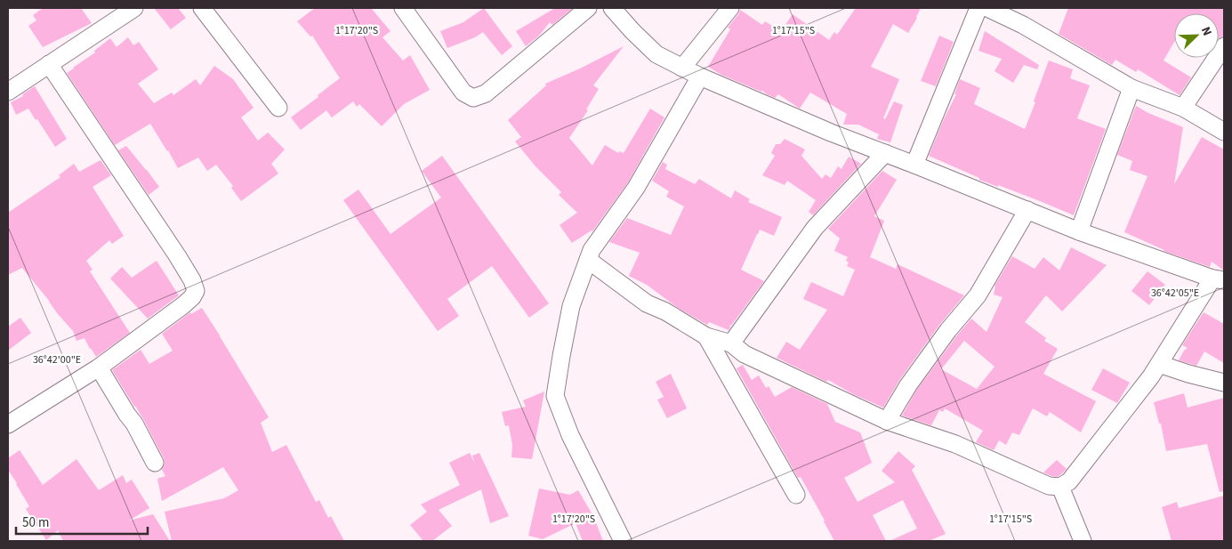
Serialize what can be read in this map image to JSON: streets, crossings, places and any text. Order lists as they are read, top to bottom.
{
  "scale_bar": "50 m",
  "north": "top right",
  "coordinates": [
    "1°17'20\"S",
    "1°17'15\"S",
    "36°42'05\"E",
    "36°42'00\"E"
  ]
}
